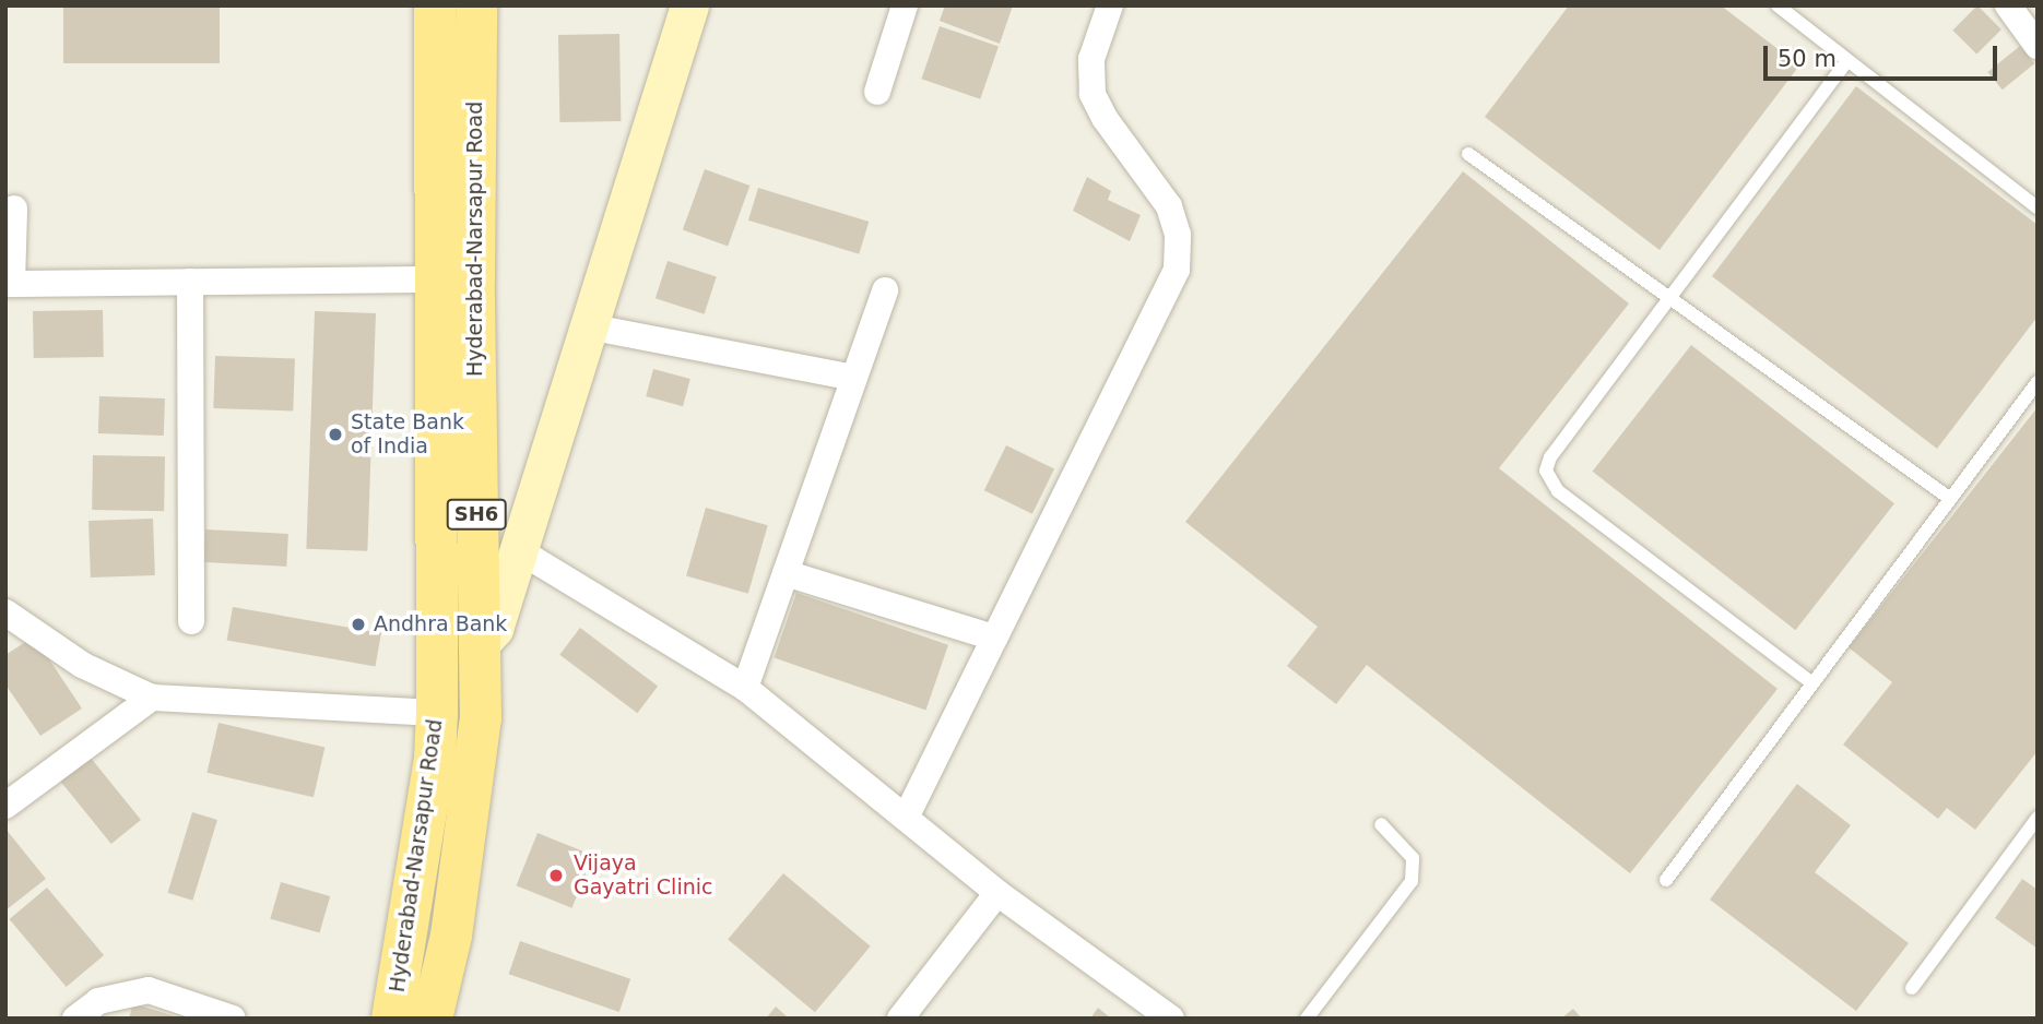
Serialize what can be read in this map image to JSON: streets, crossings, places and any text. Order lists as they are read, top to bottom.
{
  "streets": {
    "main road": ["Hyderabad-Narsapur Road", "SH6"]
  },
  "places": ["State Bank of India", "Andhra Bank", "Vijaya Gayatri Clinic"],
  "scale_bar": "50 m"
}
